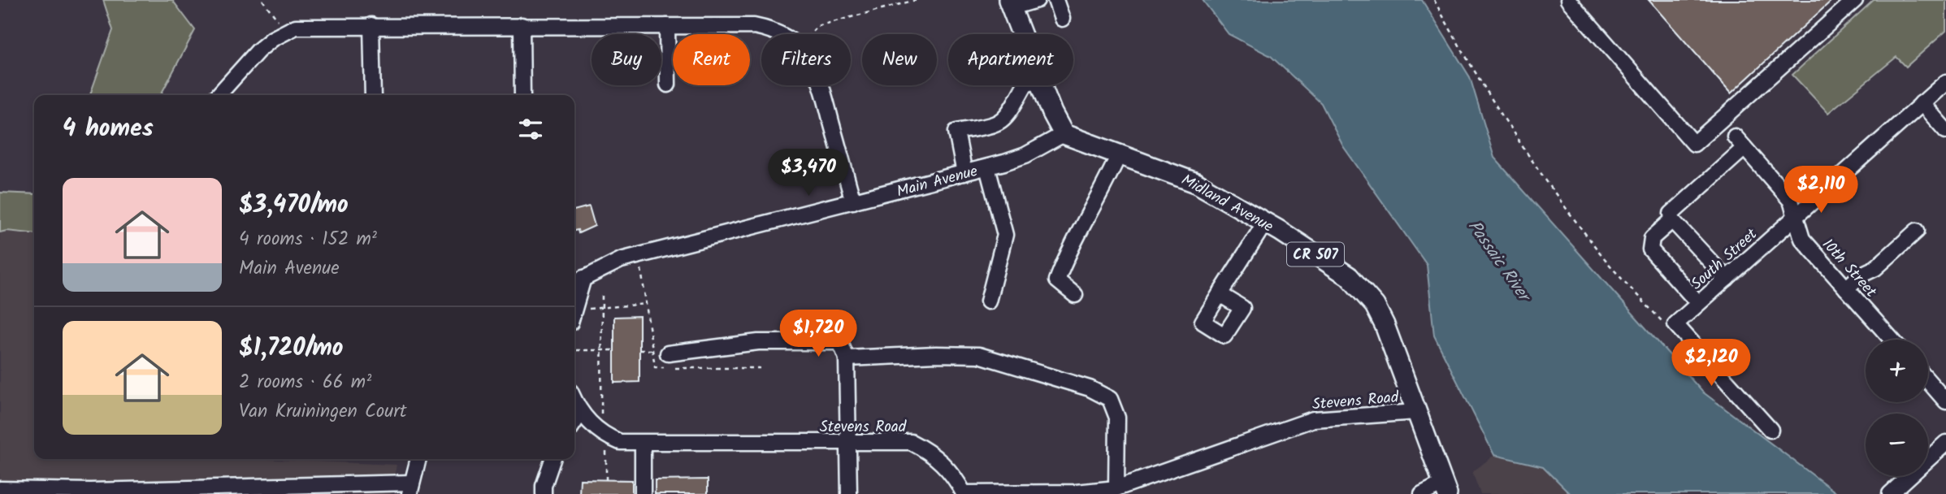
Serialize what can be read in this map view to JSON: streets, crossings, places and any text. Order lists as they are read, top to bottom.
{
  "streets": {
    "main road": ["Midland Avenue", "CR 507"],
    "street": [
      "Main Avenue",
      "South Street",
      "10th Street",
      "Stevens Road"
    ]
  },
  "crossings": [
    ["Main Avenue", "Midland Avenue"],
    ["Midland Avenue", "Stevens Road"],
    ["South Street", "10th Street"]
  ],
  "water": ["Passaic River"],
  "page": {
    "chip": [
      "Buy",
      "Rent",
      "Filters",
      "New",
      "Apartment"
    ],
    "heading": "4 homes",
    "price": [
      "$3,470",
      "$2,110",
      "$1,720",
      "$2,120"
    ],
    "list": [
      {
        "name": "$3,470/mo",
        "note": "4 rooms · 152 m² · Main Avenue"
      },
      {
        "name": "$1,720/mo",
        "note": "2 rooms · 66 m² · Van Kruiningen Court"
      }
    ],
    "map_buttons": ["+", "−"]
  }
}
